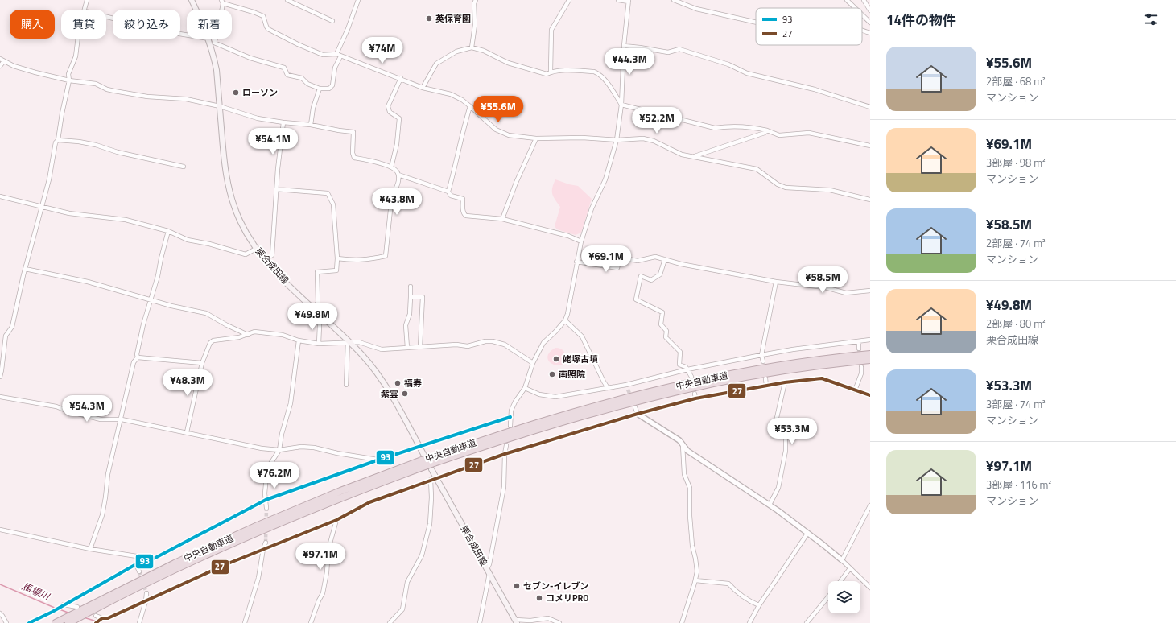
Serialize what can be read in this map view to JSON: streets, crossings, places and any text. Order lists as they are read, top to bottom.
{
  "streets": {
    "highway": ["中央自動車道"],
    "main road": ["栗合成田線"]
  },
  "crossings": [
    ["栗合成田線", "中央自動車道"]
  ],
  "water": ["馬場川"],
  "places": [
    "英保育園",
    "ローソン",
    "姥塚古墳",
    "南照院",
    "福寿",
    "紫雲",
    "セブン-イレブン",
    "コメリPRO"
  ],
  "lines": ["transit line 27", "transit line 93"],
  "legend": ["93", "27"],
  "page": {
    "heading": "14件の物件",
    "chip": [
      "購入",
      "賃貸",
      "絞り込み",
      "新着"
    ],
    "price": [
      "¥74M",
      "¥44.3M",
      "¥55.6M",
      "¥52.2M",
      "¥54.1M",
      "¥43.8M",
      "¥69.1M",
      "¥58.5M",
      "¥49.8M",
      "¥48.3M",
      "¥54.3M",
      "¥53.3M",
      "¥76.2M",
      "¥97.1M"
    ],
    "list": [
      {
        "name": "¥55.6M",
        "note": "2部屋 · 68 m² · マンション"
      },
      {
        "name": "¥69.1M",
        "note": "3部屋 · 98 m² · マンション"
      },
      {
        "name": "¥58.5M",
        "note": "2部屋 · 74 m² · マンション"
      },
      {
        "name": "¥49.8M",
        "note": "2部屋 · 80 m² · 栗合成田線"
      },
      {
        "name": "¥53.3M",
        "note": "3部屋 · 74 m² · マンション"
      },
      {
        "name": "¥97.1M",
        "note": "3部屋 · 116 m² · マンション"
      }
    ]
  }
}
